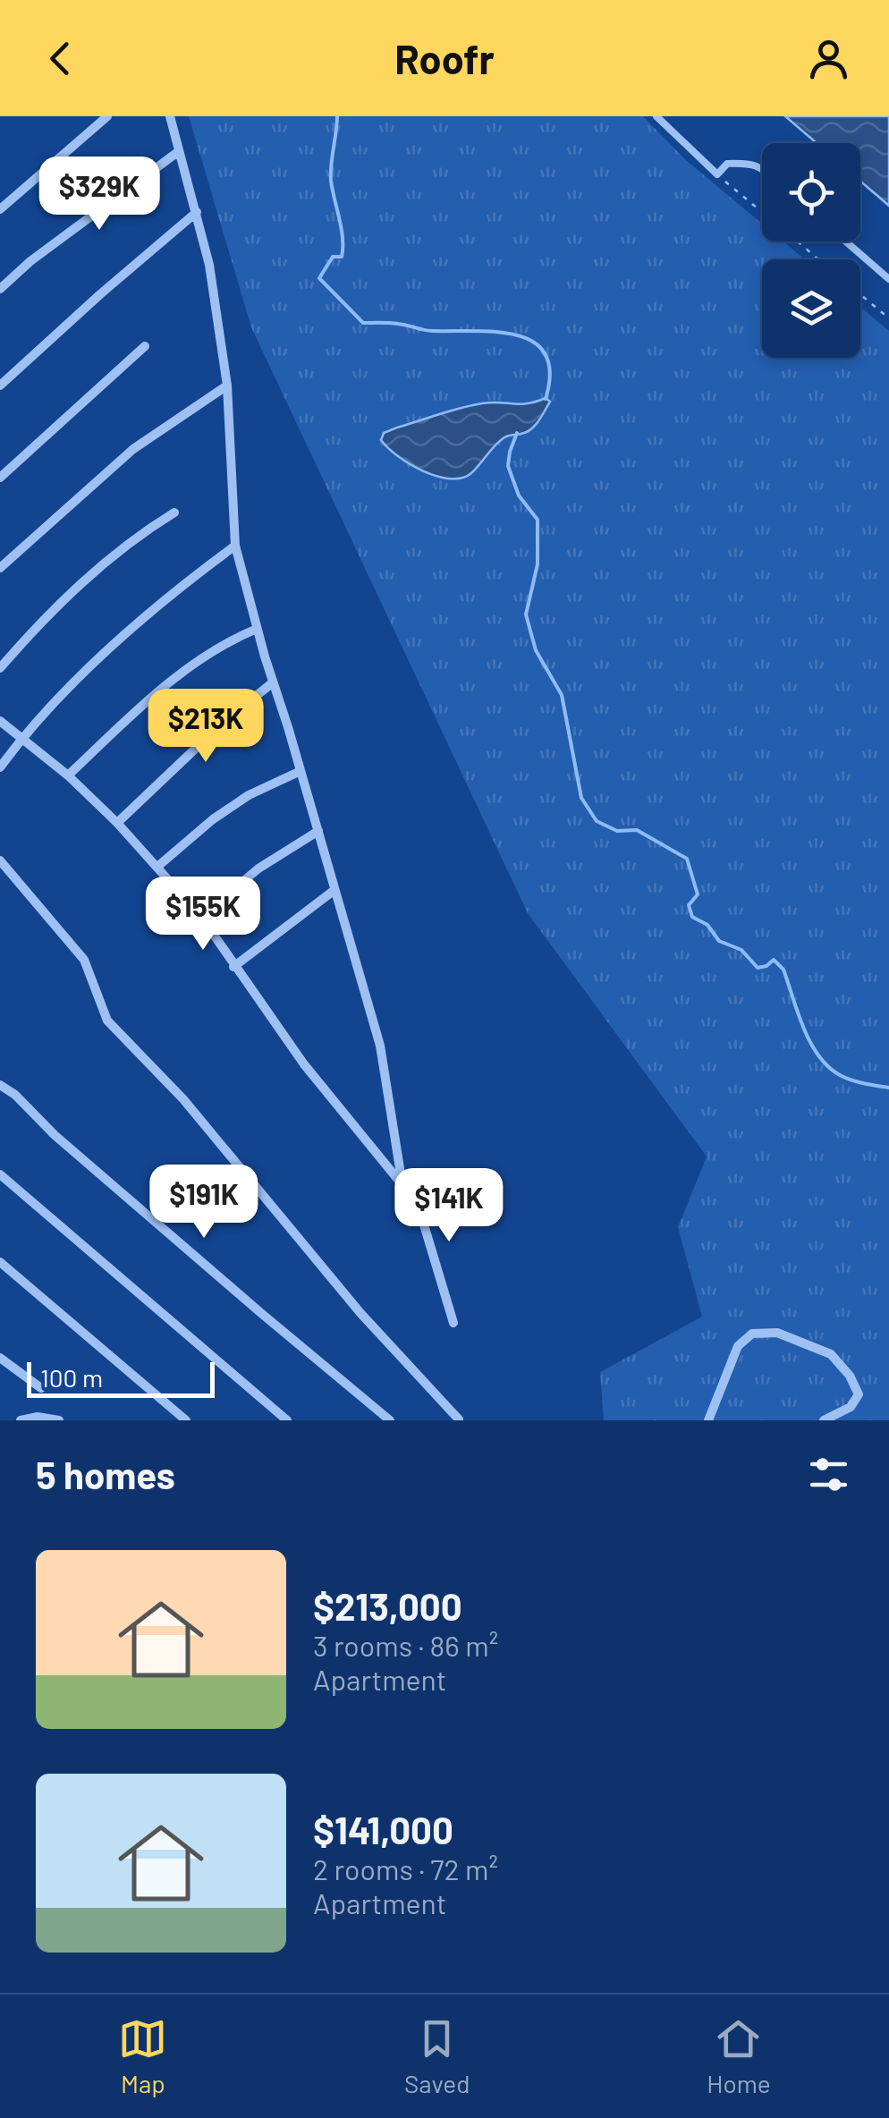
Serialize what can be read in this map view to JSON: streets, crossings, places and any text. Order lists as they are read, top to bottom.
{
  "scale_bar": "100 m",
  "page": {
    "header": "Roofr",
    "price": [
      "$329K",
      "$213K",
      "$155K",
      "$191K",
      "$141K"
    ],
    "scale": "100 m",
    "heading": "5 homes",
    "list": [
      {
        "name": "$213,000",
        "note": "3 rooms · 86 m² · Apartment"
      },
      {
        "name": "$141,000",
        "note": "2 rooms · 72 m² · Apartment"
      }
    ],
    "tabs": ["Map", "Saved", "Home"]
  }
}
